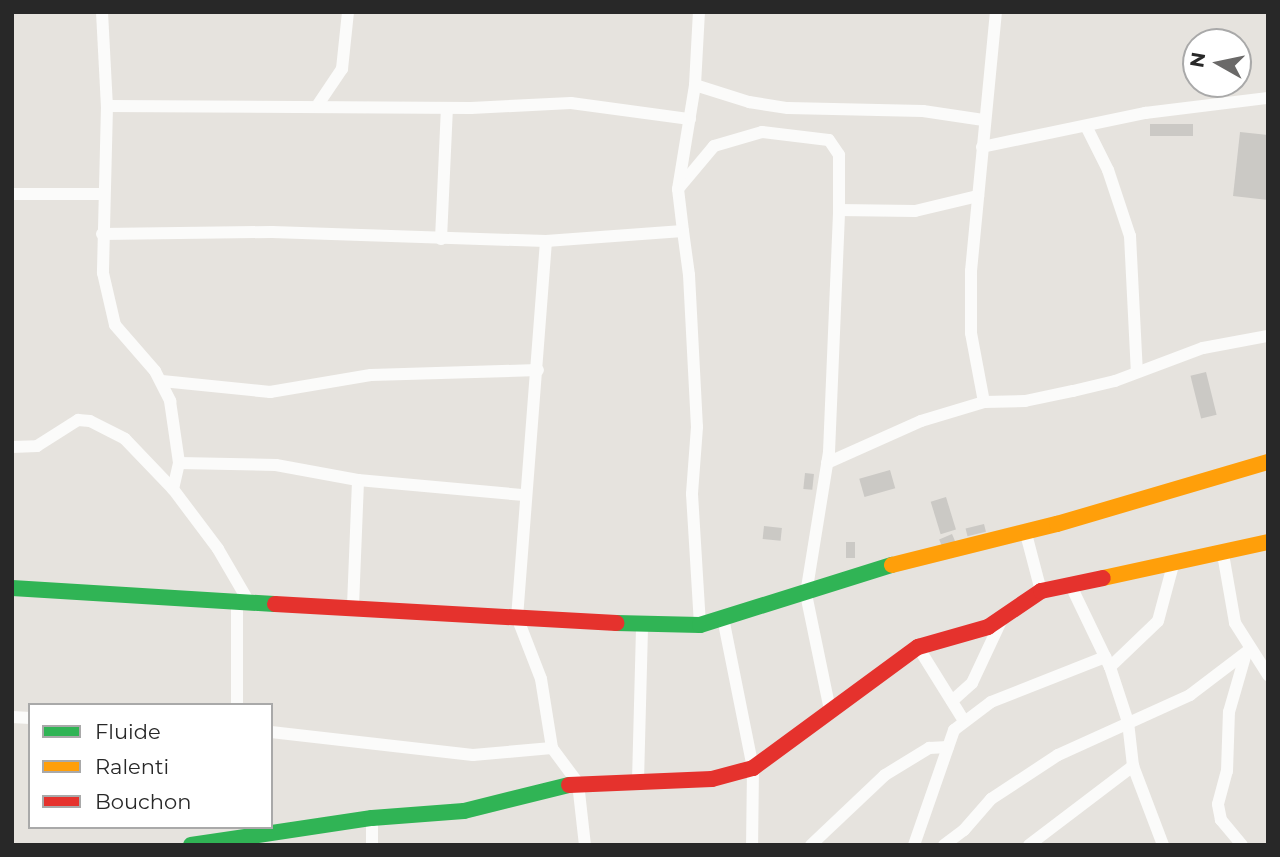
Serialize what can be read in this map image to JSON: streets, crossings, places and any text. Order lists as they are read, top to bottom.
{
  "legend": ["Fluide", "Ralenti", "Bouchon"],
  "north": "left"
}
